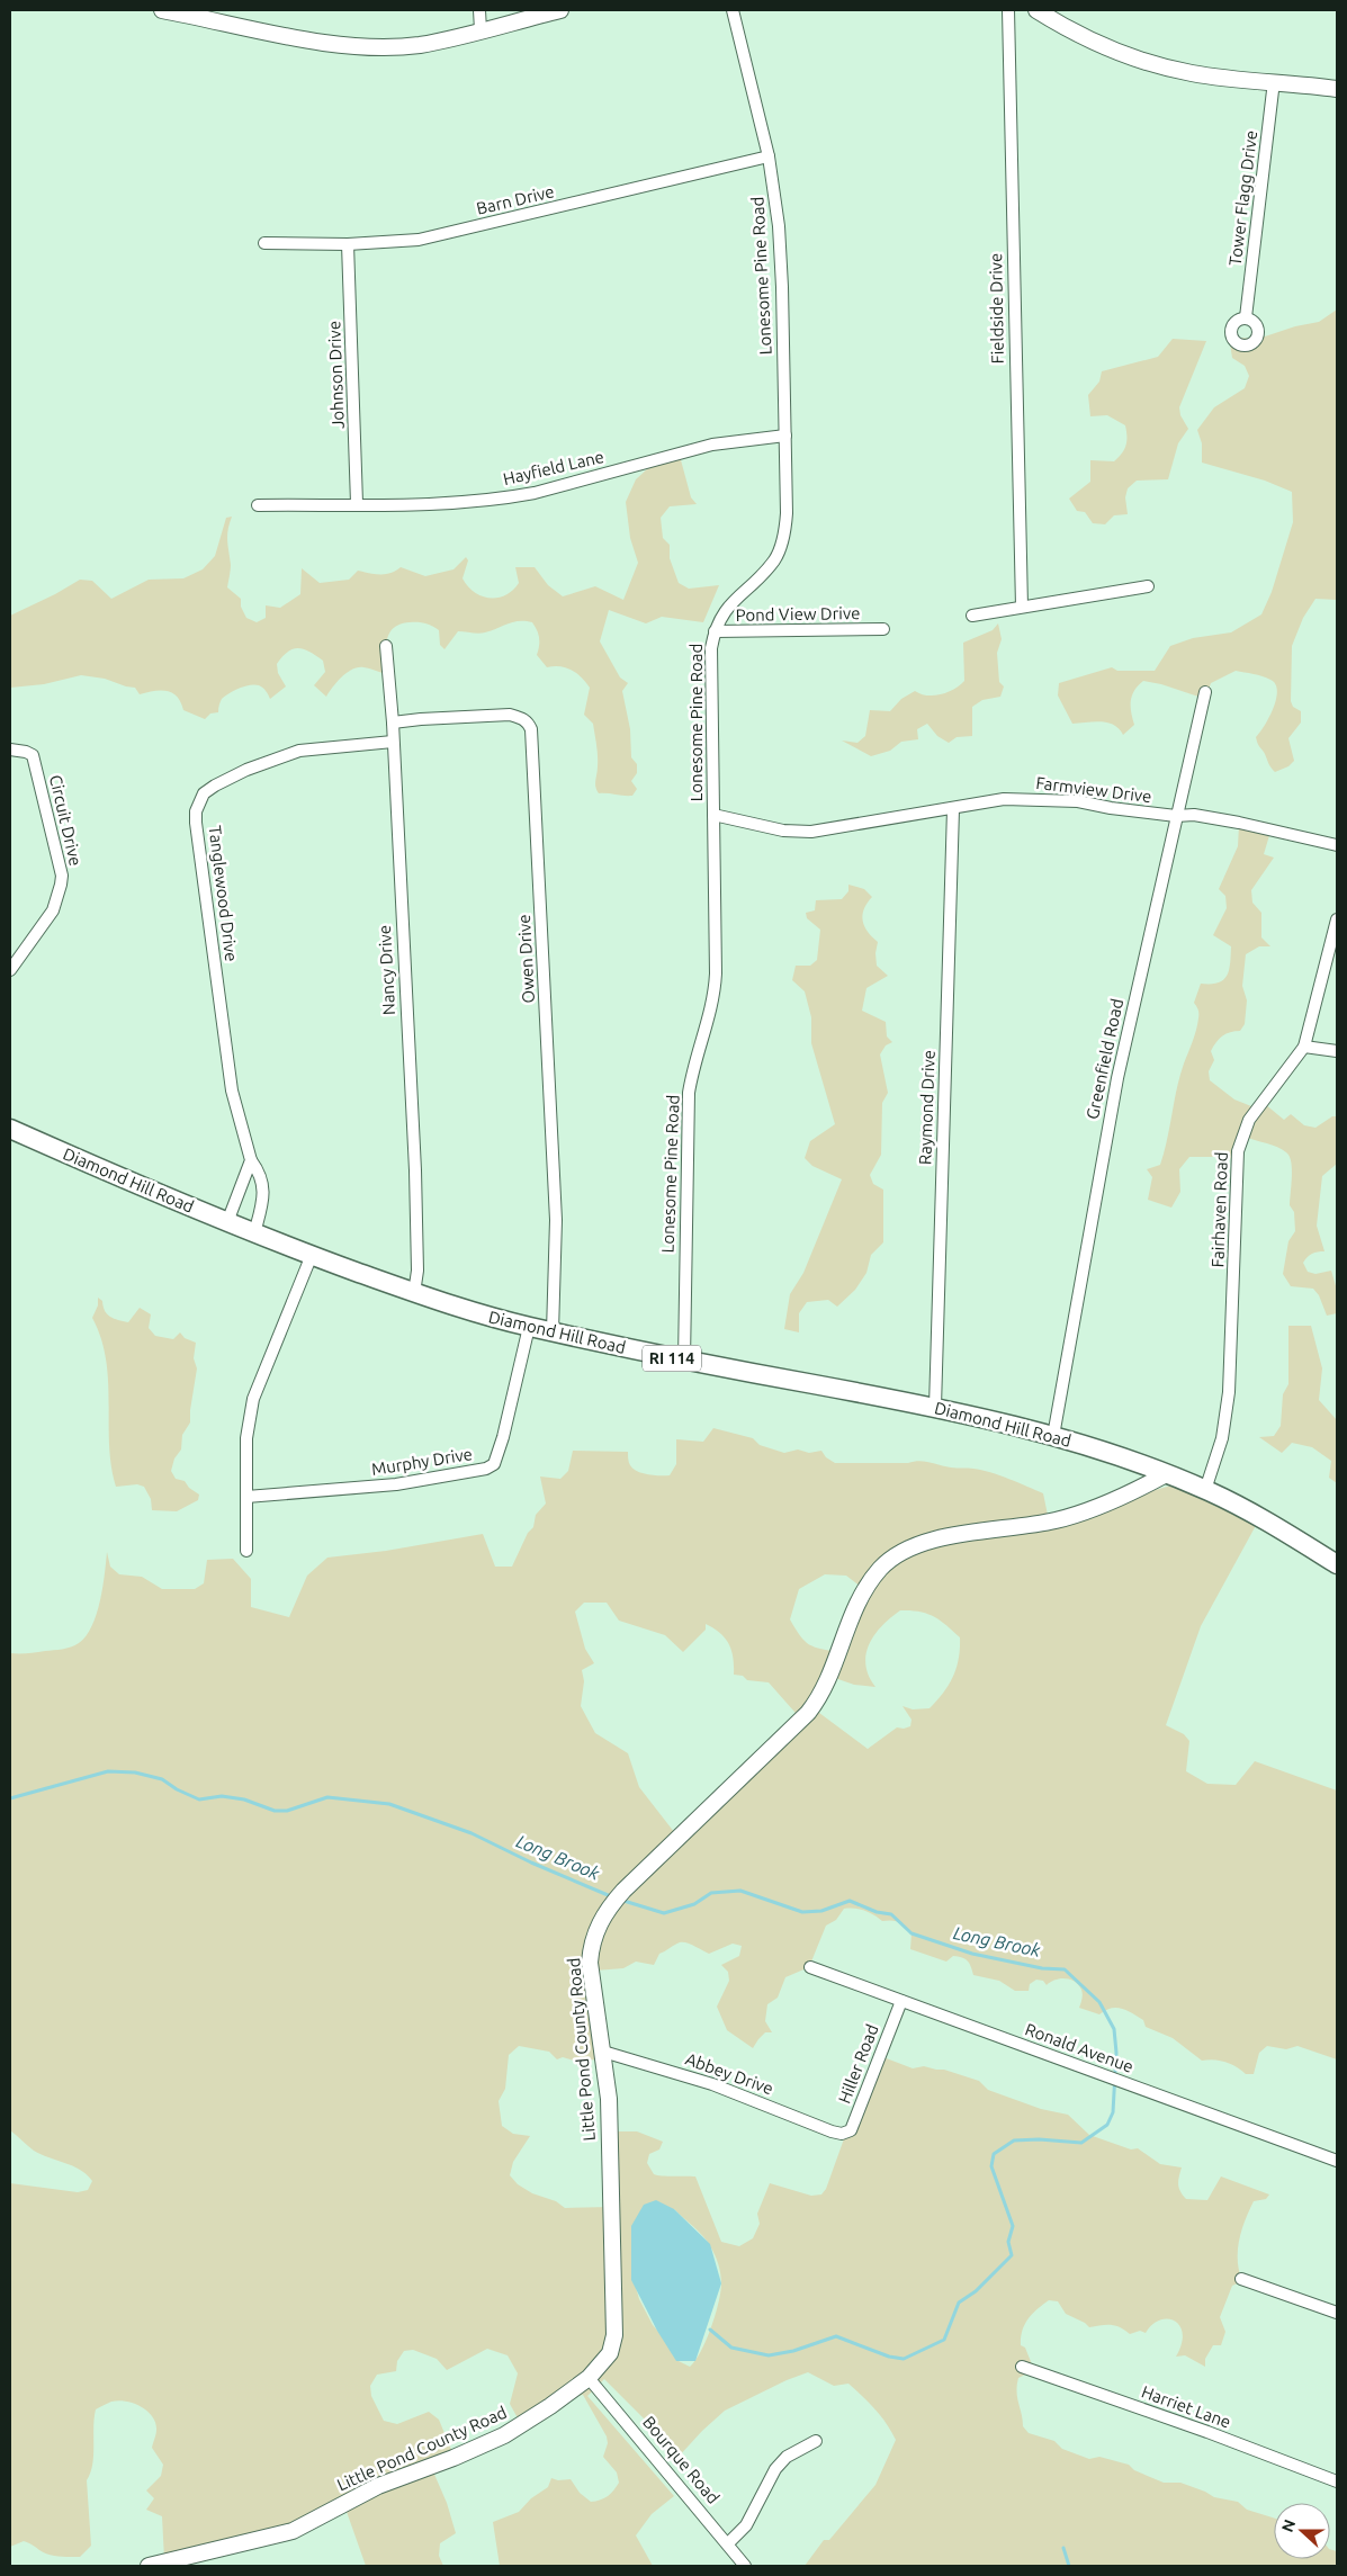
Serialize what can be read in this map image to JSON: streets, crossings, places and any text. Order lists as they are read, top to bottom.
{
  "streets": {
    "main road": ["Diamond Hill Road", "RI 114"],
    "street": [
      "Tower Flagg Drive",
      "Barn Drive",
      "Lonesome Pine Road",
      "Fieldside Drive",
      "Johnson Drive",
      "Hayfield Lane",
      "Pond View Drive",
      "Farmview Drive",
      "Circuit Drive",
      "Tanglewood Drive",
      "Owen Drive",
      "Nancy Drive",
      "Greenfield Road",
      "Raymond Drive",
      "Fairhaven Road",
      "Murphy Drive",
      "Ronald Avenue",
      "Little Pond County Road",
      "Hiller Road",
      "Abbey Drive",
      "Harriet Lane",
      "Bourque Road"
    ]
  },
  "crossings": [
    ["Barn Drive", "Lonesome Pine Road"],
    ["Barn Drive", "Johnson Drive"],
    ["Lonesome Pine Road", "Hayfield Lane"],
    ["Lonesome Pine Road", "Pond View Drive"],
    ["Lonesome Pine Road", "Farmview Drive"],
    ["Lonesome Pine Road", "Diamond Hill Road"],
    ["Johnson Drive", "Hayfield Lane"],
    ["Farmview Drive", "Greenfield Road"],
    ["Farmview Drive", "Raymond Drive"],
    ["Tanglewood Drive", "Nancy Drive"],
    ["Tanglewood Drive", "Diamond Hill Road"],
    ["Owen Drive", "Nancy Drive"],
    ["Owen Drive", "Diamond Hill Road"],
    ["Nancy Drive", "Diamond Hill Road"],
    ["Greenfield Road", "Diamond Hill Road"],
    ["Raymond Drive", "Diamond Hill Road"],
    ["Diamond Hill Road", "Fairhaven Road"],
    ["Diamond Hill Road", "Murphy Drive"],
    ["Diamond Hill Road", "Little Pond County Road"],
    ["Ronald Avenue", "Hiller Road"],
    ["Little Pond County Road", "Abbey Drive"],
    ["Little Pond County Road", "Bourque Road"],
    ["Hiller Road", "Abbey Drive"]
  ],
  "water": ["Long Brook"],
  "north": "left"
}
